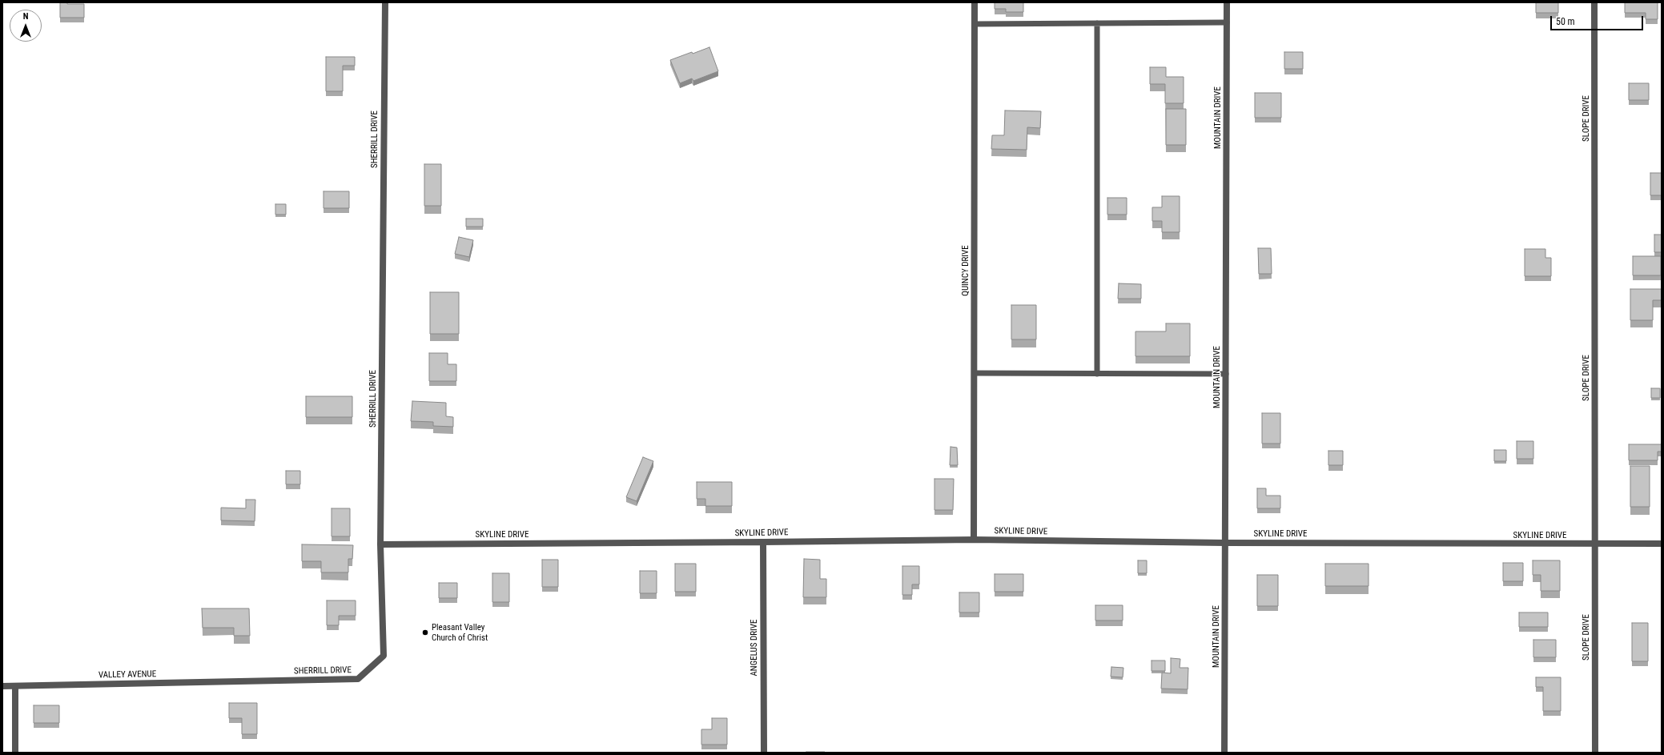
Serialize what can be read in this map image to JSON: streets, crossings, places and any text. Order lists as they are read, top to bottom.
{
  "streets": {
    "street": [
      "MOUNTAIN DRIVE",
      "SLOPE DRIVE",
      "SHERRILL DRIVE",
      "QUINCY DRIVE",
      "SKYLINE DRIVE",
      "ANGELUS DRIVE",
      "VALLEY AVENUE"
    ]
  },
  "crossings": [
    ["MOUNTAIN DRIVE", "SKYLINE DRIVE"],
    ["SLOPE DRIVE", "SKYLINE DRIVE"],
    ["SHERRILL DRIVE", "SKYLINE DRIVE"],
    ["SHERRILL DRIVE", "VALLEY AVENUE"],
    ["QUINCY DRIVE", "SKYLINE DRIVE"],
    ["SKYLINE DRIVE", "ANGELUS DRIVE"]
  ],
  "places": ["Pleasant Valley Church of Christ"],
  "scale_bar": "50 m",
  "north": "top"
}
